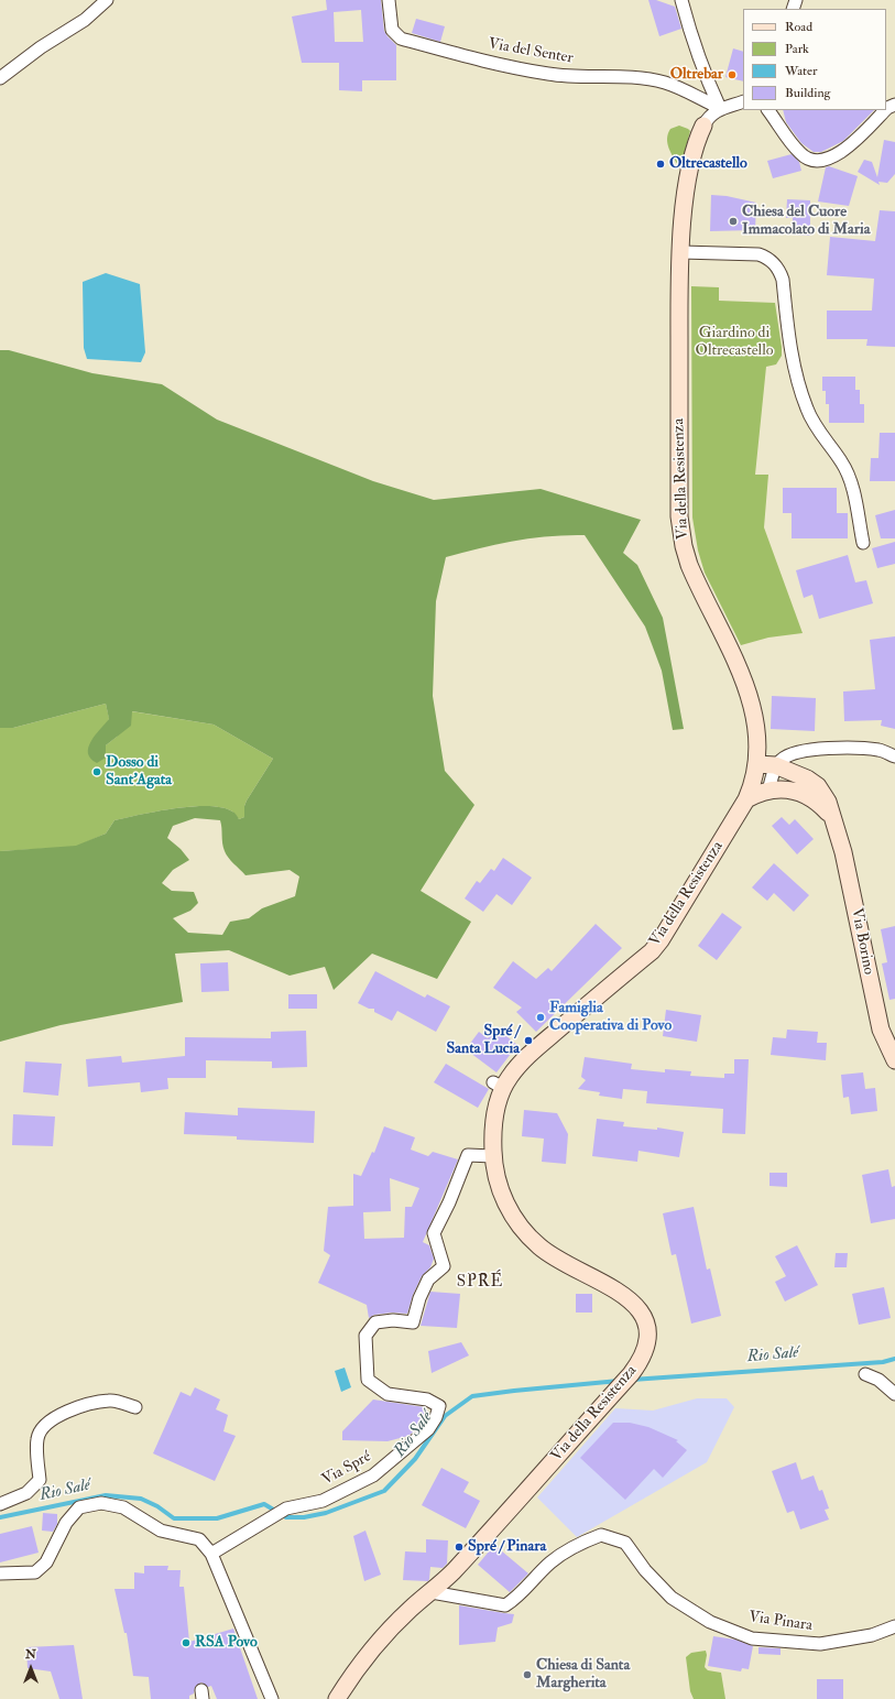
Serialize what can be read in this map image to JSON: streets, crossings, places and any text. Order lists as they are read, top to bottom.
{
  "streets": {
    "street": [
      "Via del Senter",
      "Via della Resistenza",
      "Via Borino",
      "Via Spré",
      "Via Pinara"
    ]
  },
  "crossings": [
    ["Via della Resistenza", "Via Borino"],
    ["Via della Resistenza", "Via Spré"],
    ["Via della Resistenza", "Via Pinara"]
  ],
  "districts": ["SPRÉ"],
  "water": ["Rio Salé"],
  "parks": ["Giardino di Oltrecastello"],
  "places": [
    "Oltrebar",
    "Oltrecastello",
    "Chiesa del Cuore Immacolato di Maria",
    "Dosso di Sant'Agata",
    "Famiglia Cooperativa di Povo",
    "Spré / Santa Lucia",
    "Spré / Pinara",
    "RSA Povo",
    "Chiesa di Santa Margherita"
  ],
  "legend": [
    "Road",
    "Park",
    "Water",
    "Building"
  ],
  "north": "top"
}
